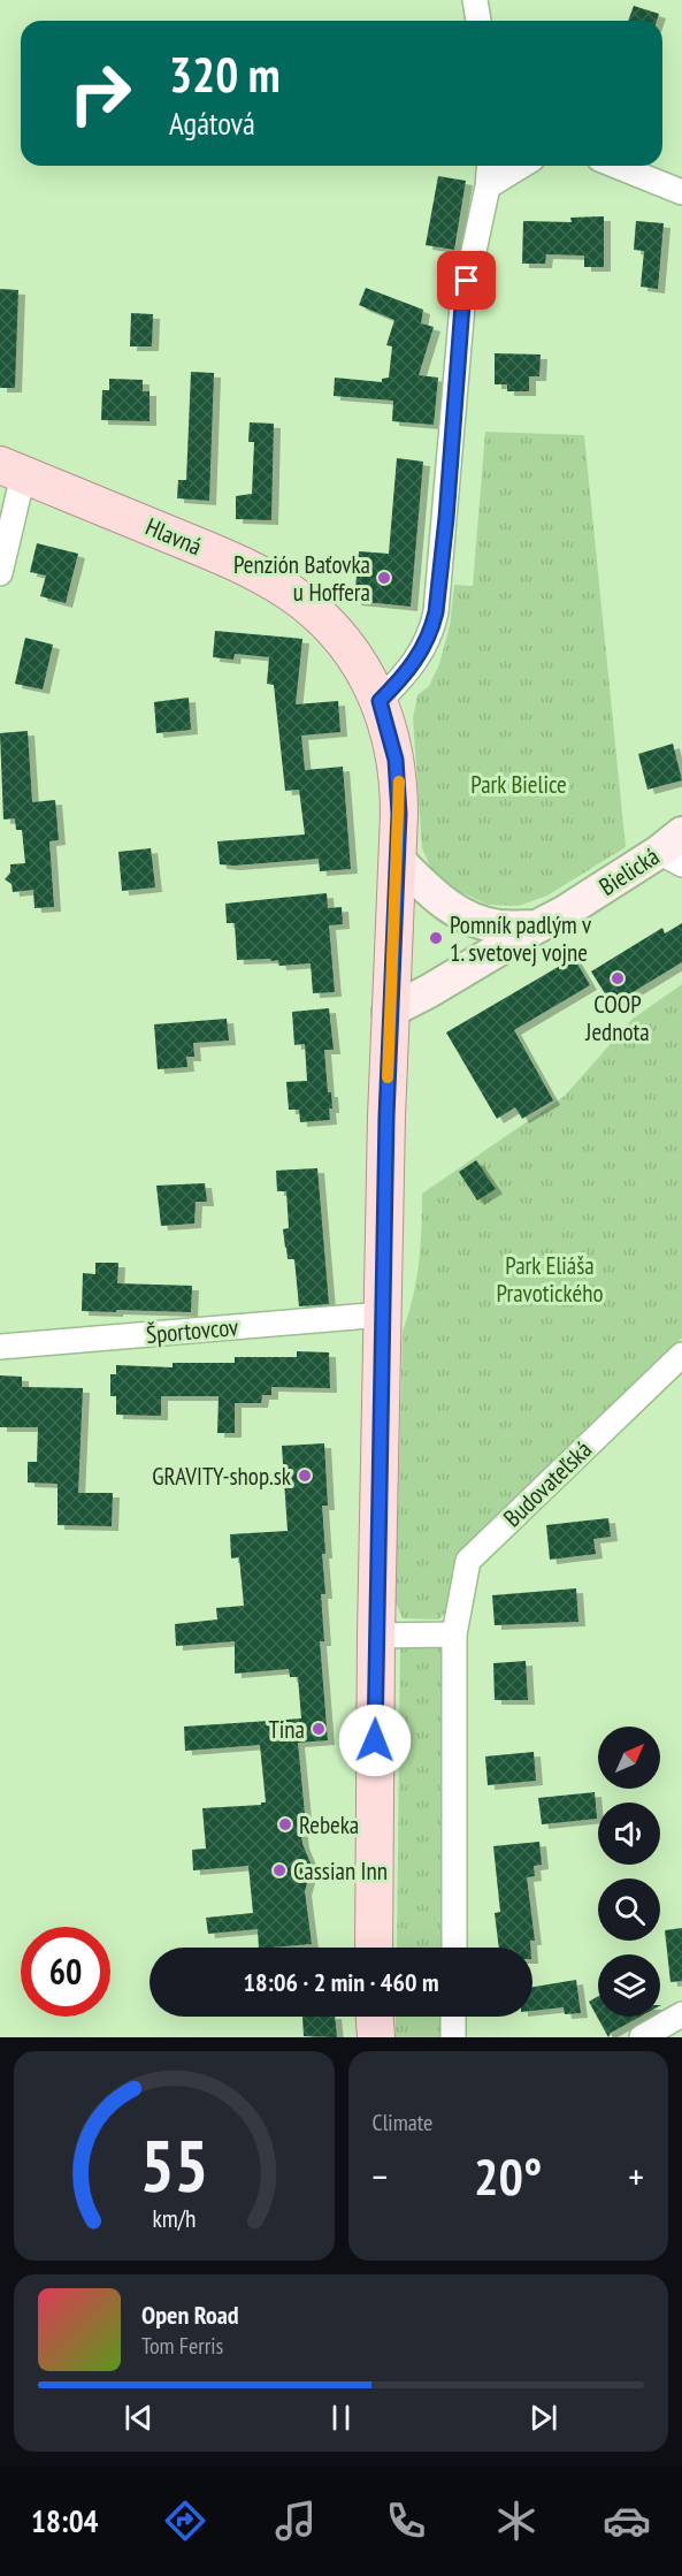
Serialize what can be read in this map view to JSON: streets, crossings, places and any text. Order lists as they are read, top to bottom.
{
  "streets": {
    "main road": ["Hlavná", "Bielická"],
    "street": ["Športovcov", "Budovateľská"]
  },
  "crossings": [
    ["Hlavná", "Bielická"],
    ["Hlavná", "Športovcov"]
  ],
  "parks": ["Park Bielice", "Park Eliáša Pravotického"],
  "places": [
    "Penzión Baťovka u Hoffera",
    "Pomník padlým v 1. svetovej vojne",
    "COOP Jednota",
    "GRAVITY-shop.sk",
    "Tina",
    "Rebeka",
    "Cassian Inn"
  ],
  "north": "top right",
  "page": {
    "turn": ["320 m", "Agátová"],
    "limit": "60",
    "trip": "18:06 · 2 min · 460 m",
    "tile": "Climate",
    "heat": ["−", "20°", "+"],
    "song": ["Open Road", "Tom Ferris"],
    "tabs": "18:04",
    "gauge": ["55", "km/h"]
  }
}
